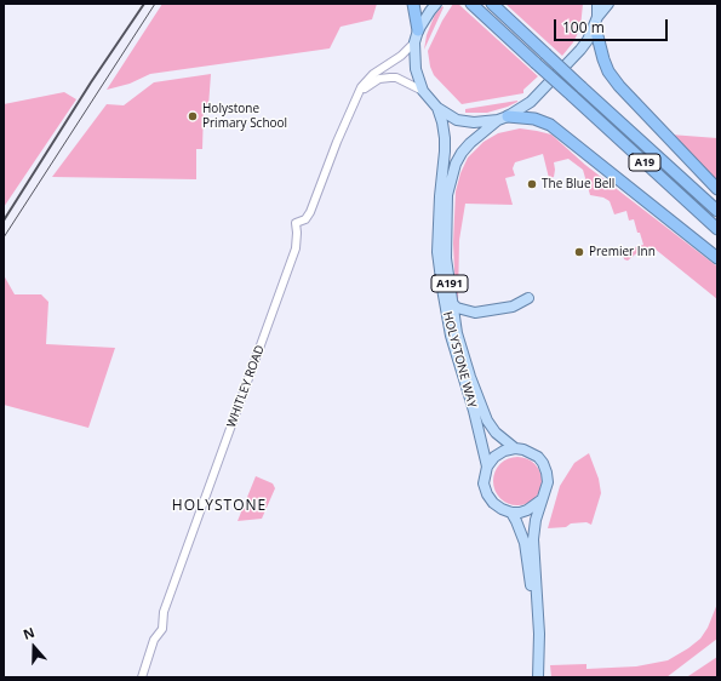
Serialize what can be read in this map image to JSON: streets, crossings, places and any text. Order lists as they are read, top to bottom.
{
  "streets": {
    "highway": ["A19"],
    "main road": ["A191", "HOLYSTONE WAY"],
    "street": ["WHITLEY ROAD"]
  },
  "districts": ["HOLYSTONE"],
  "places": ["Holystone Primary School", "The Blue Bell", "Premier Inn"],
  "scale_bar": "100 m",
  "north": "top"
}
